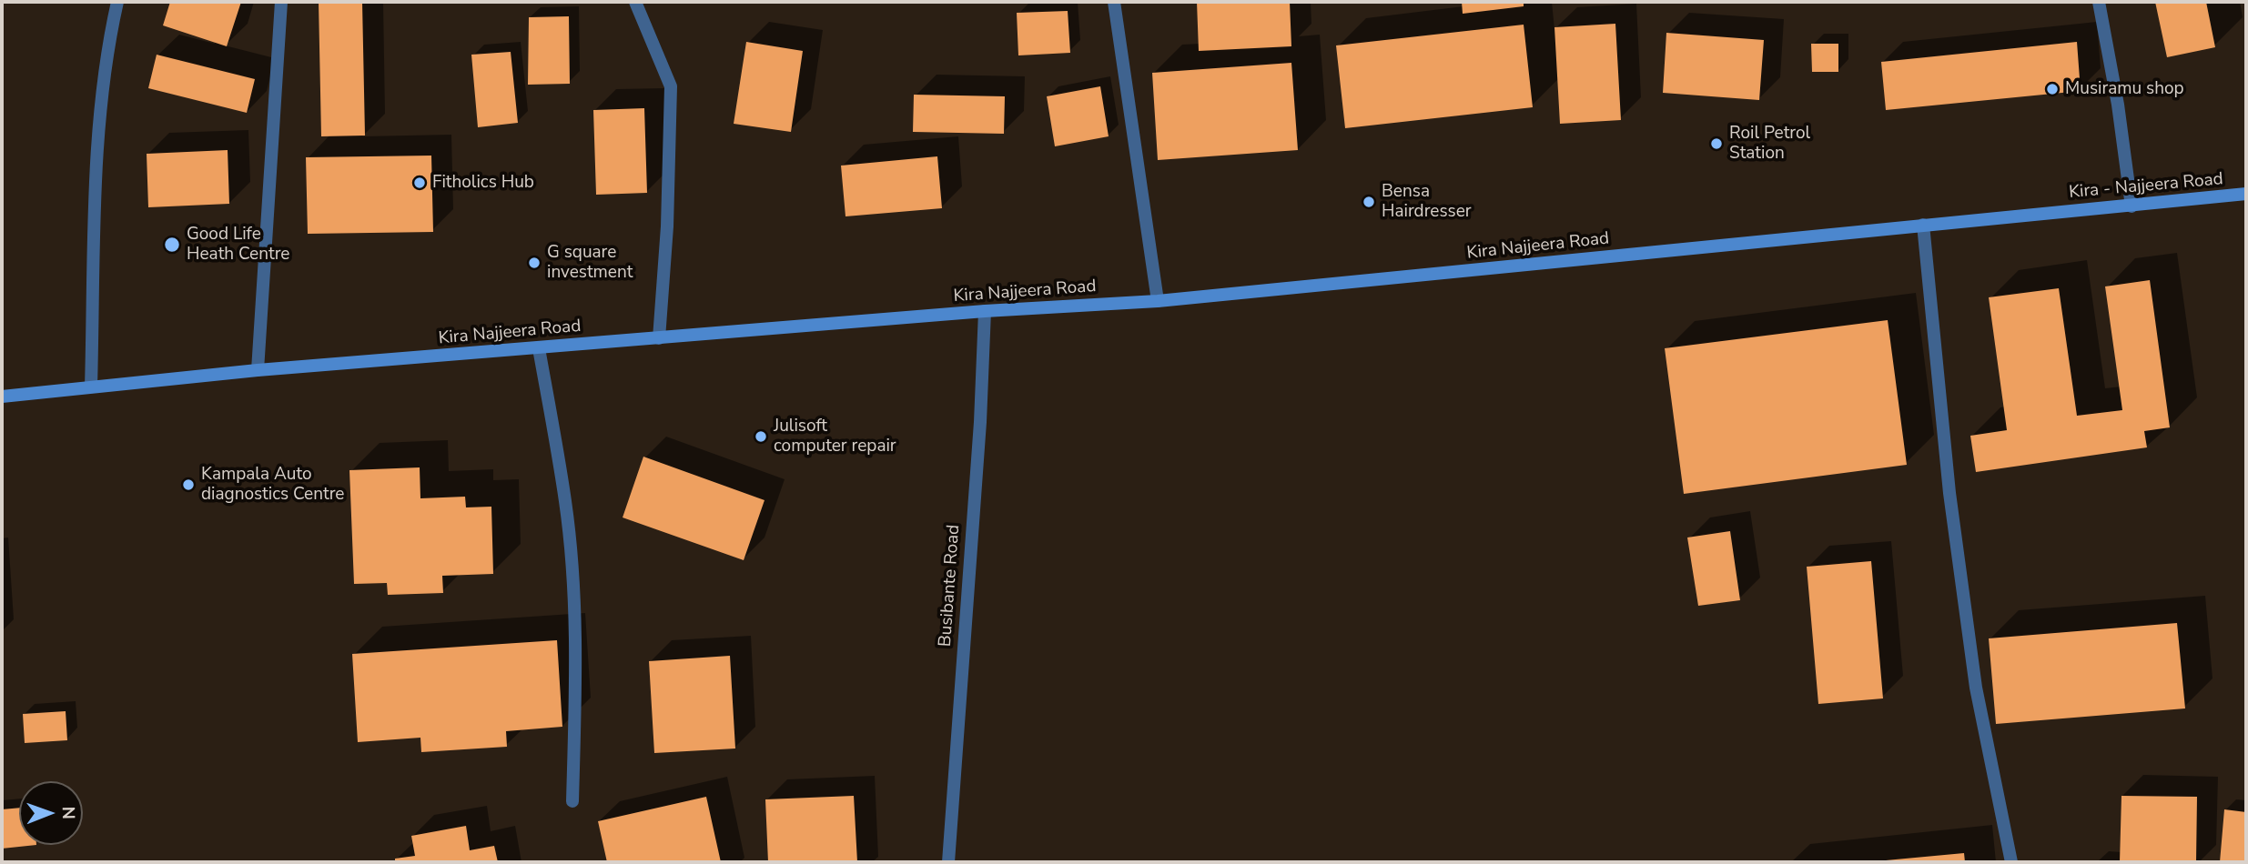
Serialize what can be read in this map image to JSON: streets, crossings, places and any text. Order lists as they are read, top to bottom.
{
  "streets": {
    "main road": ["Kira - Najjeera Road", "Kira Najjeera Road"],
    "street": ["Busibante Road"]
  },
  "crossings": [
    ["Kira - Najjeera Road", "Kira Najjeera Road"],
    ["Kira Najjeera Road", "Busibante Road"]
  ],
  "places": [
    "Musiramu shop",
    "Roil Petrol Station",
    "Fitholics Hub",
    "Bensa Hairdresser",
    "Good Life Heath Centre",
    "G square investment",
    "Julisoft computer repair",
    "Kampala Auto diagnostics Centre"
  ],
  "north": "right"
}
